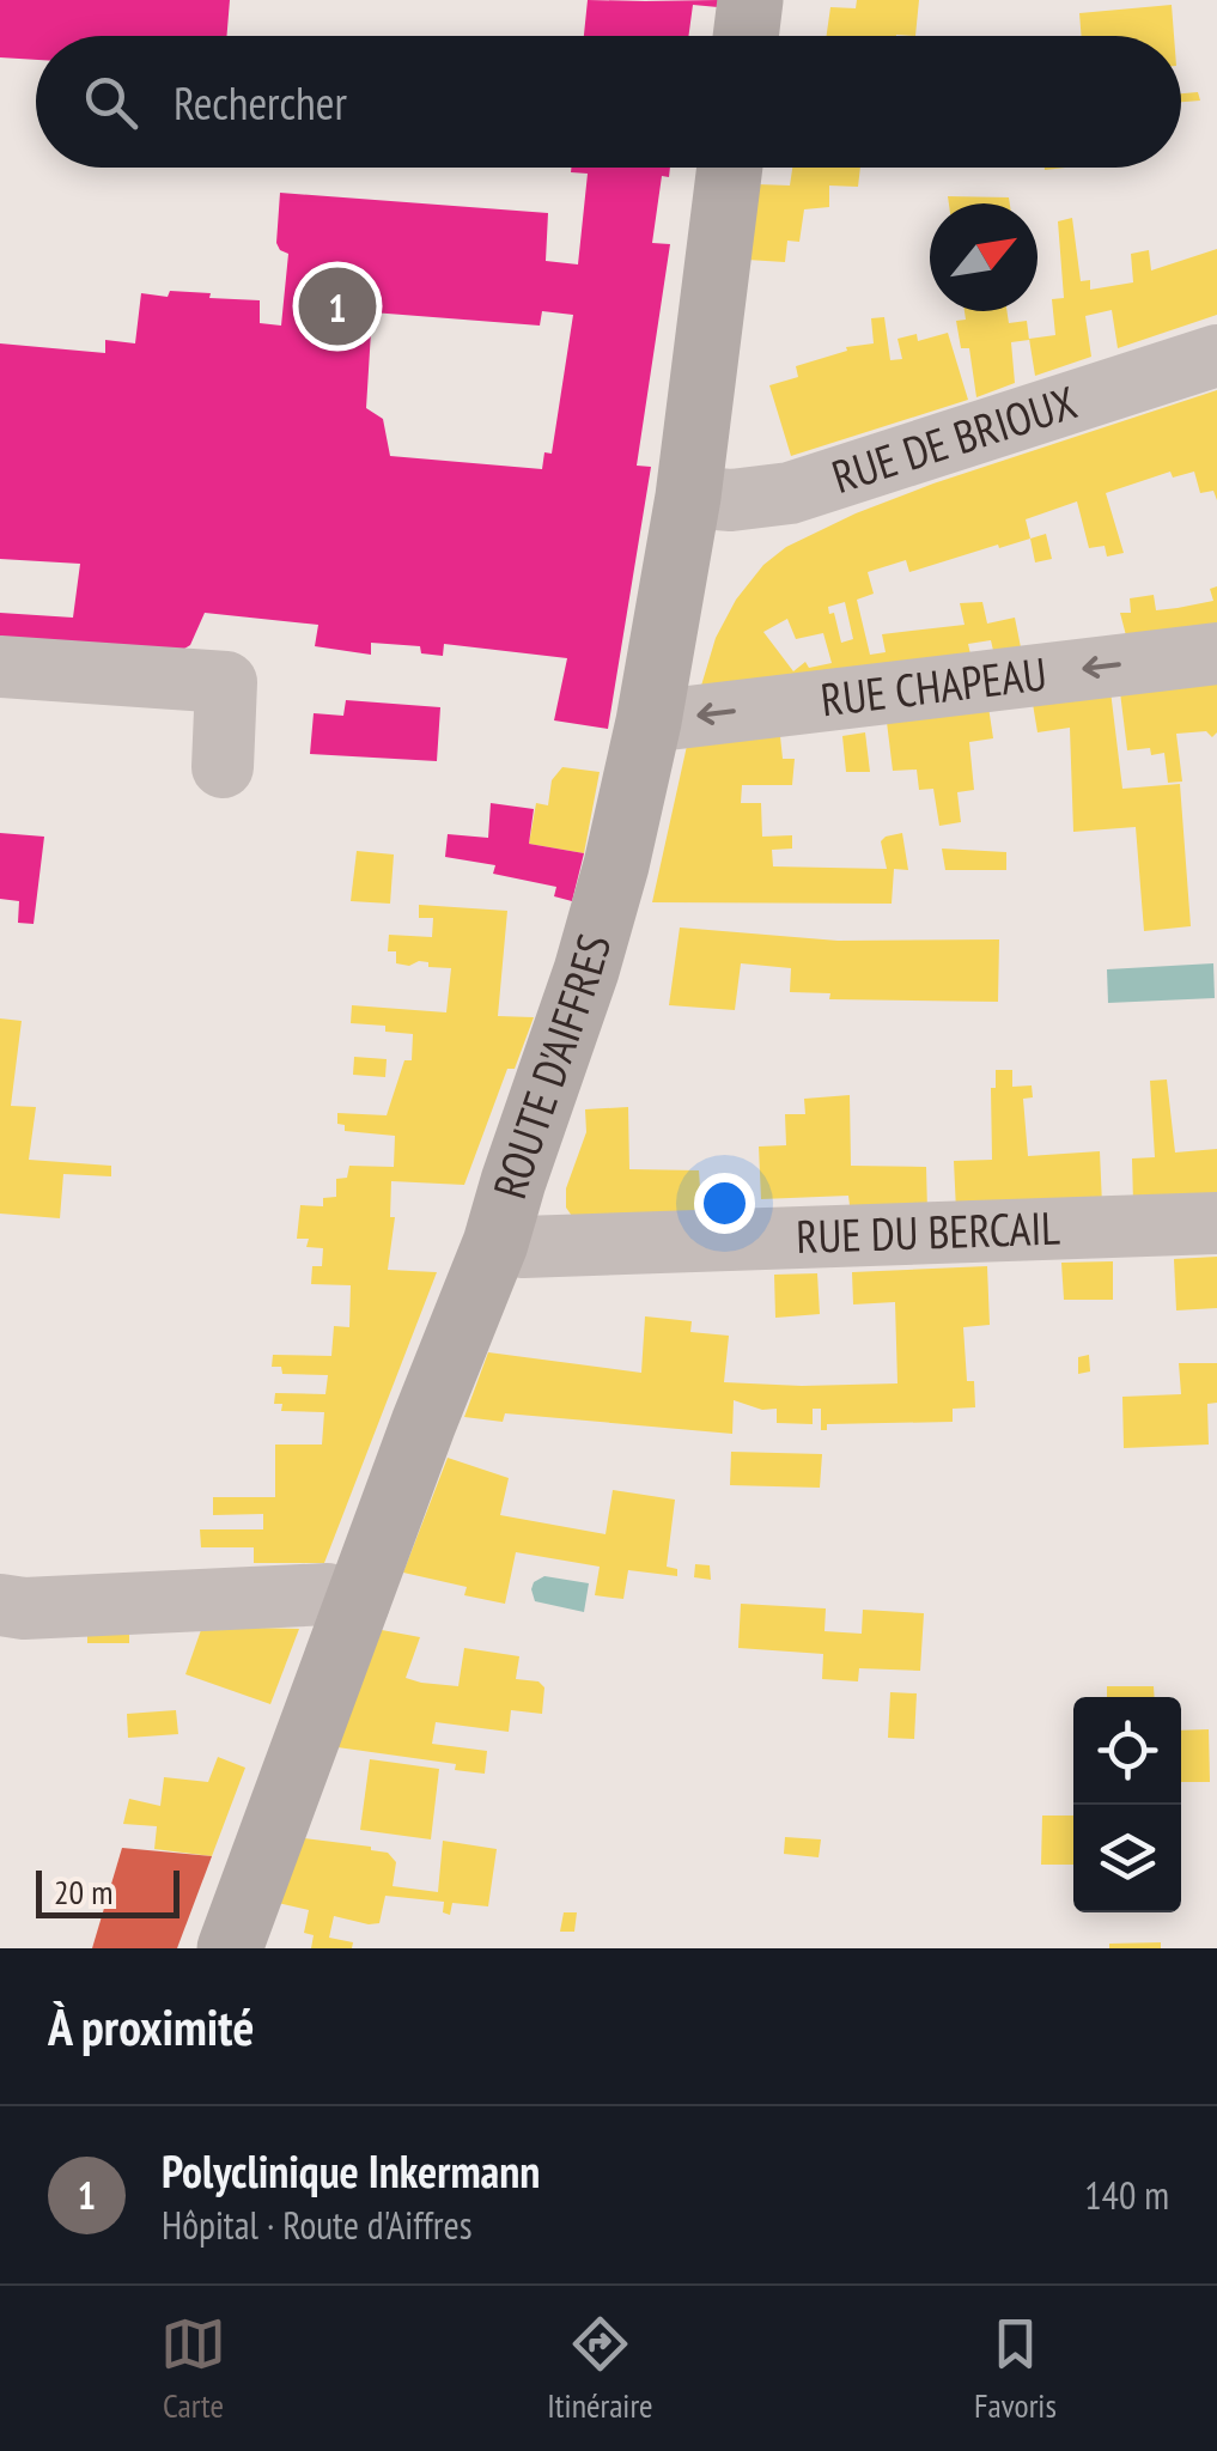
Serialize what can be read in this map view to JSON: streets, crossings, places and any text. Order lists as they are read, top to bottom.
{
  "streets": {
    "main road": ["ROUTE D'AIFFRES"],
    "street": ["RUE DE BRIOUX", "RUE CHAPEAU", "RUE DU BERCAIL"]
  },
  "crossings": [
    ["RUE DE BRIOUX", "ROUTE D'AIFFRES"],
    ["RUE CHAPEAU", "ROUTE D'AIFFRES"],
    ["ROUTE D'AIFFRES", "RUE DU BERCAIL"]
  ],
  "one_way": ["RUE CHAPEAU"],
  "scale_bar": "20 m",
  "north": "top right",
  "page": {
    "search": "Rechercher",
    "pins": "1",
    "scale": "20 m",
    "heading": "À proximité",
    "list": [
      {
        "mark": "1",
        "name": "Polyclinique Inkermann",
        "note": "Hôpital · Route d'Aiffres",
        "value": "140 m"
      }
    ],
    "nav": ["Carte", "Itinéraire", "Favoris"]
  }
}
